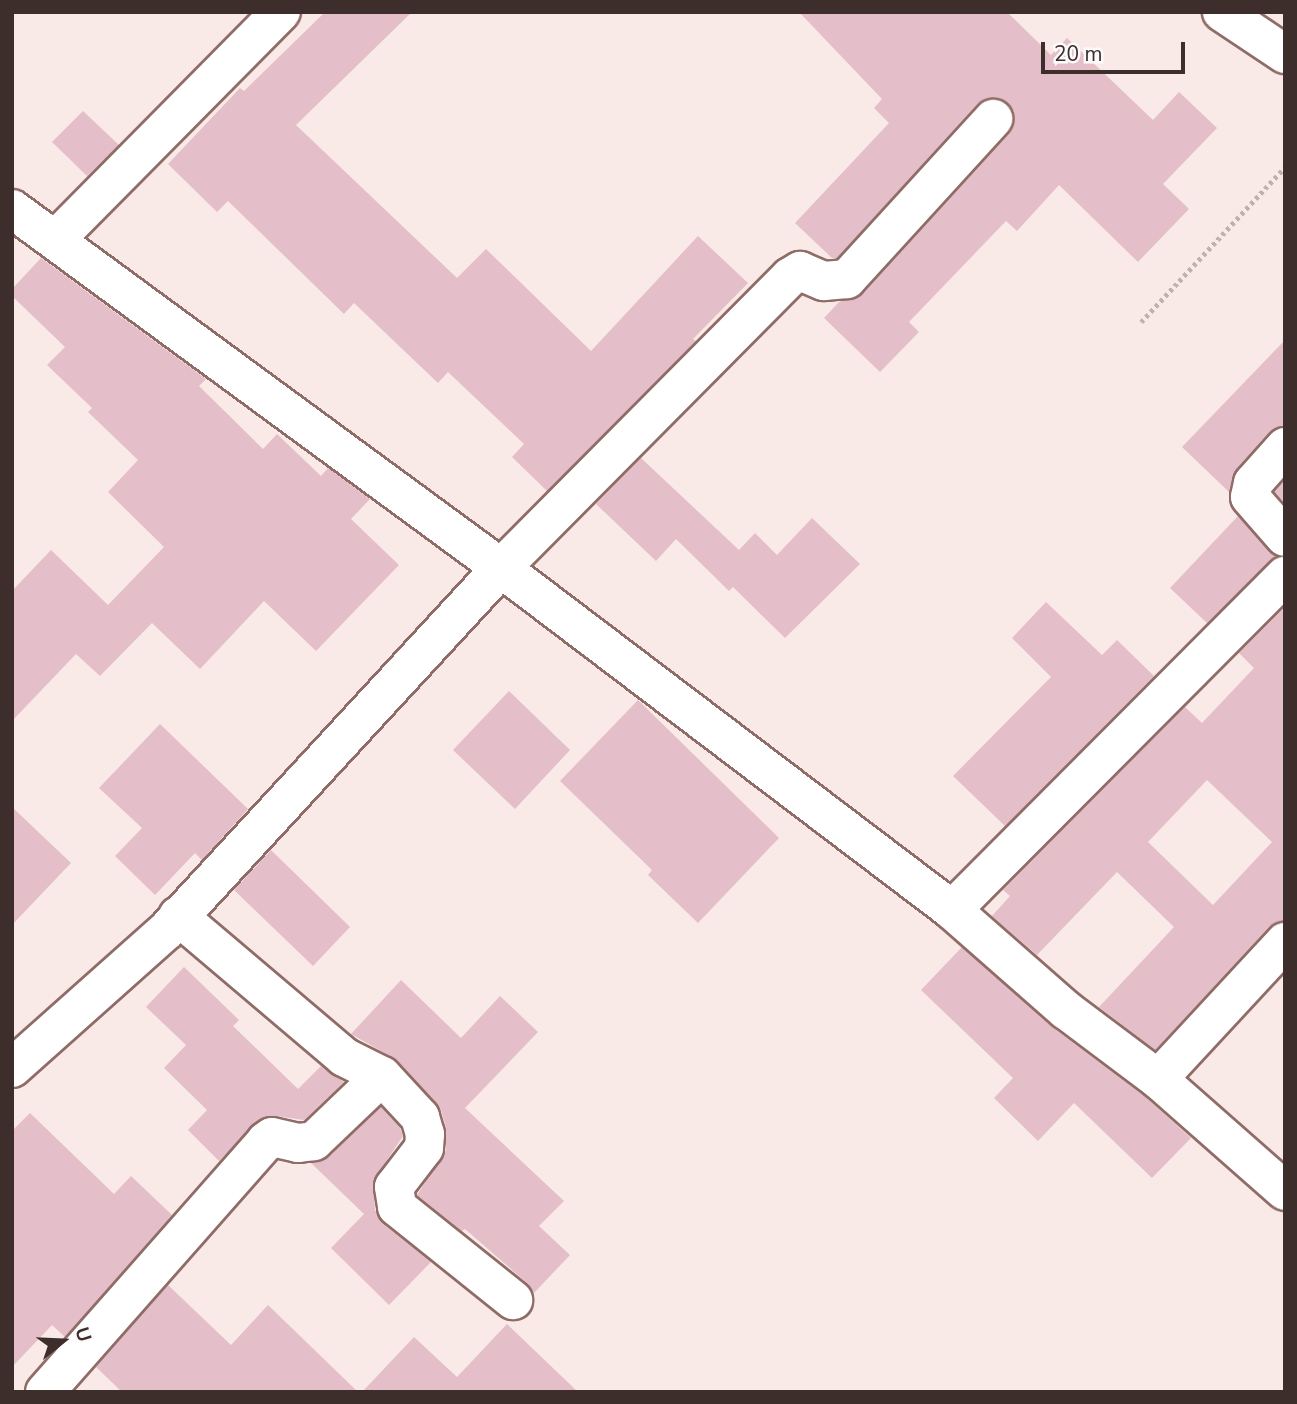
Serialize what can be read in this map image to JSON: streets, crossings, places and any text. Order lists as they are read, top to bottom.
{
  "scale_bar": "20 m",
  "north": "right"
}
